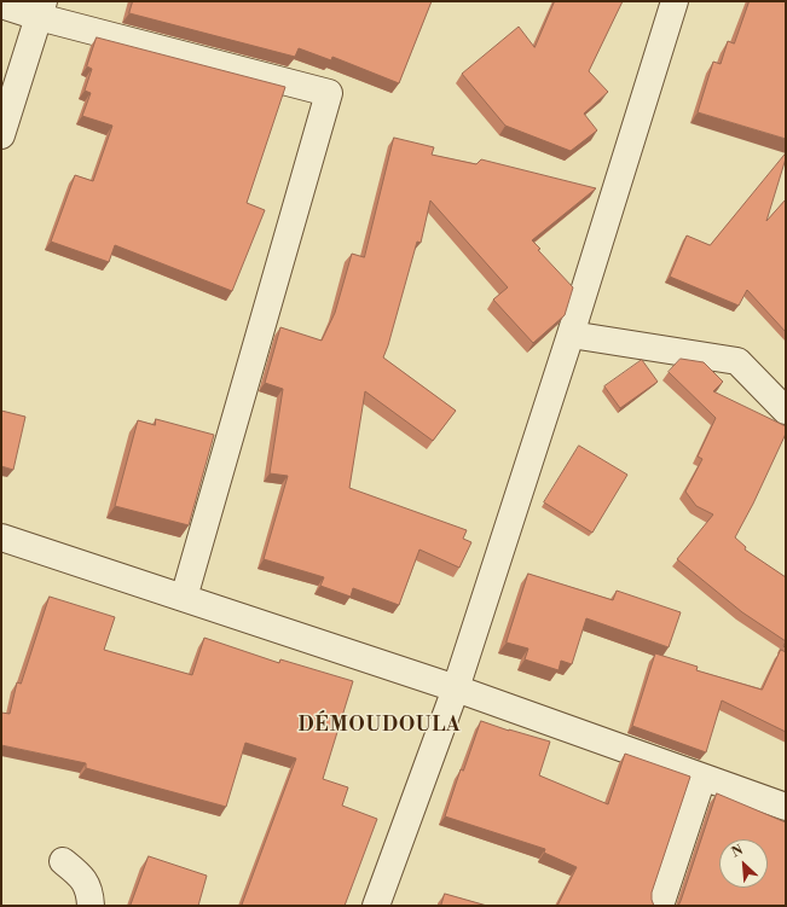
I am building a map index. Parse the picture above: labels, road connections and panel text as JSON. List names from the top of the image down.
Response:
{
  "districts": ["DÉMOUDOULA"],
  "north": "top left"
}
